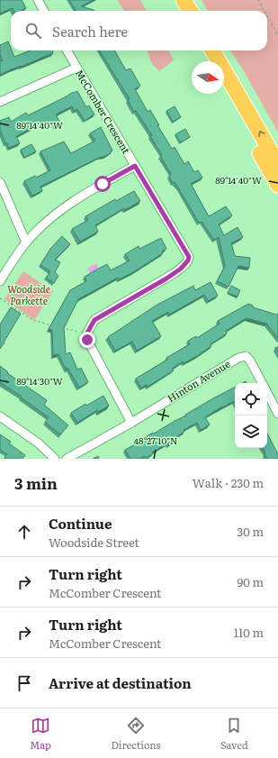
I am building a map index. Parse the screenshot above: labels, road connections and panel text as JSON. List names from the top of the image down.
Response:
{
  "streets": {
    "street": ["McComber Crescent", "Hinton Avenue"]
  },
  "parks": ["Woodside Parkette"],
  "north": "right",
  "page": {
    "search": "Search here",
    "heading": ["3 min", "Walk · 230 m"],
    "list": [
      ["Continue", "Woodside Street", "30 m"],
      ["Turn right", "McComber Crescent", "90 m"],
      ["Turn right", "McComber Crescent", "110 m"],
      "Arrive at destination"
    ],
    "nav": ["Map", "Directions", "Saved"]
  },
  "coordinates": ["89°14'40\"W", "89°14'30\"W", "48°27'10\"N"]
}
